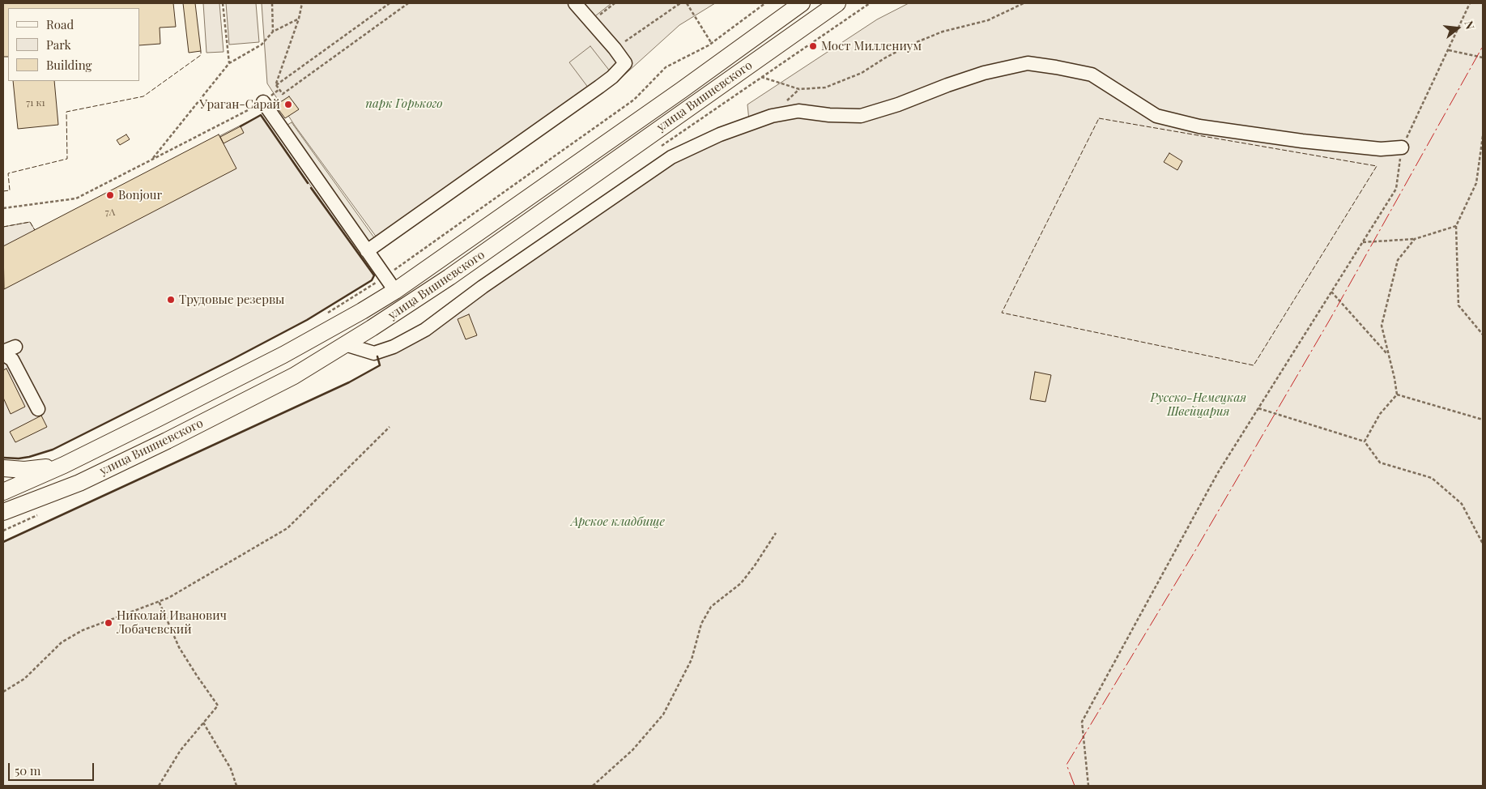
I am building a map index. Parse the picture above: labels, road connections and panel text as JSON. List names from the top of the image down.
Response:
{
  "streets": {
    "main road": ["улица Вишневского"]
  },
  "parks": ["парк Горького", "Русско-Немецкая Швейцария", "Арское кладбище"],
  "places": [
    "Мост Миллениум",
    "Ураган-Сарай",
    "Bonjour",
    "Трудовые резервы",
    "Николай Иванович Лобачевский"
  ],
  "house_numbers": ["71 к1", "7А"],
  "legend": ["Road", "Park", "Building"],
  "scale_bar": "50 m",
  "north": "right"
}
